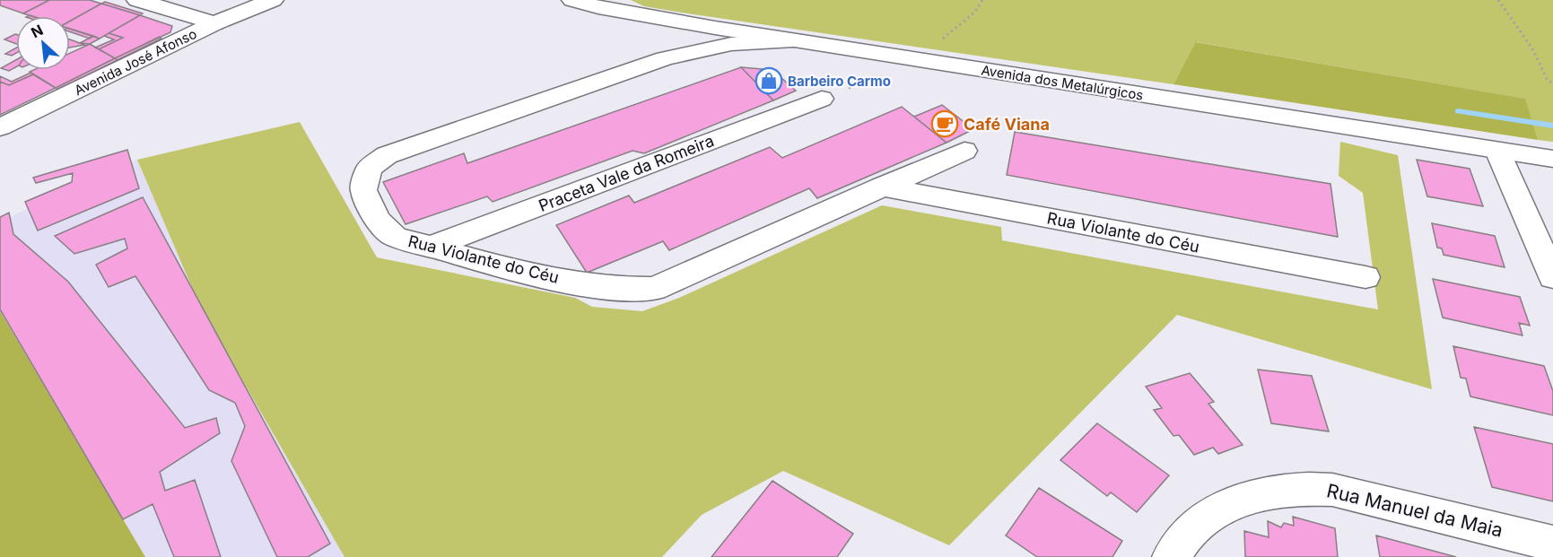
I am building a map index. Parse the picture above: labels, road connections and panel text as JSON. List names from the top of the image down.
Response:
{
  "streets": {
    "street": [
      "Avenida José Afonso",
      "Avenida dos Metalúrgicos",
      "Praceta Vale da Romeira",
      "Rua Violante do Céu",
      "Rua Manuel da Maia"
    ]
  },
  "crossings": [
    ["Avenida dos Metalúrgicos", "Rua Violante do Céu"],
    ["Praceta Vale da Romeira", "Rua Violante do Céu"]
  ],
  "places": {
    "shop": ["Barbeiro Carmo"],
    "cafe": ["Café Viana"]
  },
  "north": "top left"
}
